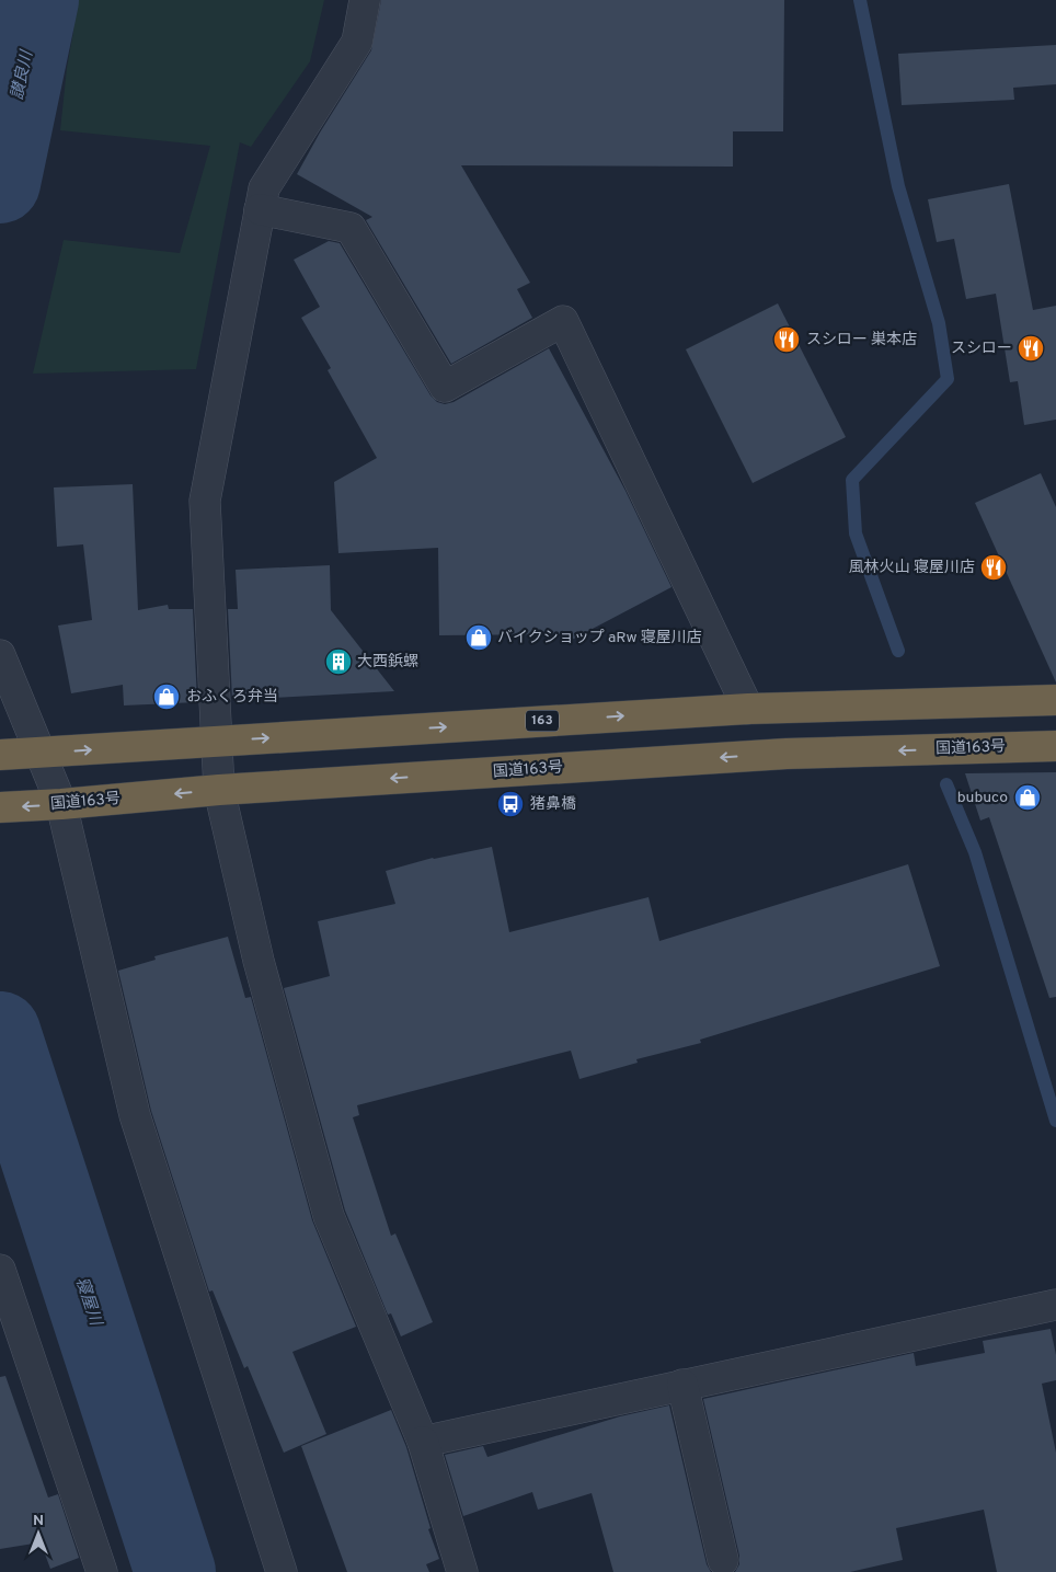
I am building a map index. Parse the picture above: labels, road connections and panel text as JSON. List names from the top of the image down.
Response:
{
  "streets": {
    "highway": ["163", "国道163号"]
  },
  "water": ["讃良川", "寝屋川"],
  "places": {
    "restaurant": ["スシロー 巣本店", "スシロー", "風林火山 寝屋川店"],
    "shop": ["バイクショップ aRw 寝屋川店", "おふくろ弁当", "bubuco"],
    "building": ["大西鋲螺"],
    "bus stop": ["猪鼻橋"]
  },
  "north": "top"
}
